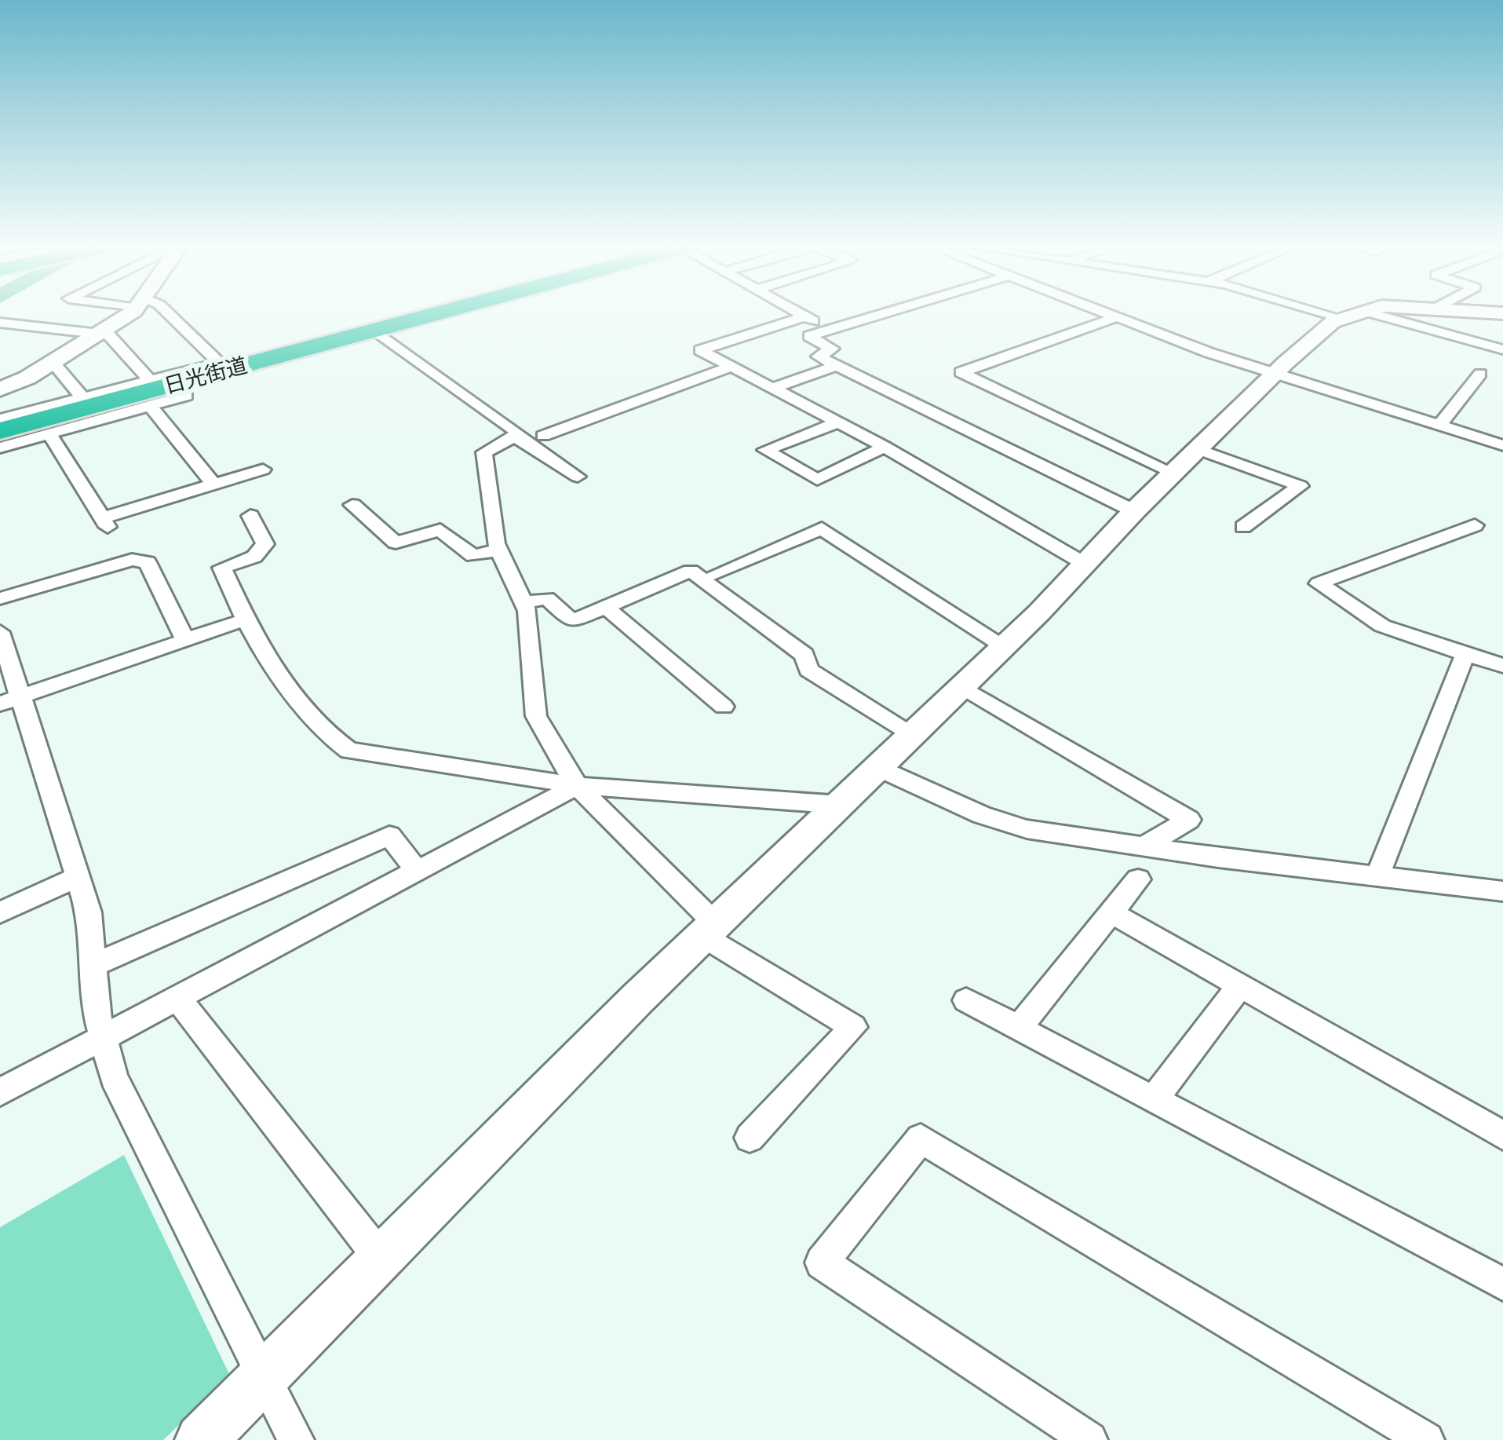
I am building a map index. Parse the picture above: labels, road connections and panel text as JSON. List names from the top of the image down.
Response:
{
  "streets": {
    "highway": ["日光街道"]
  }
}
